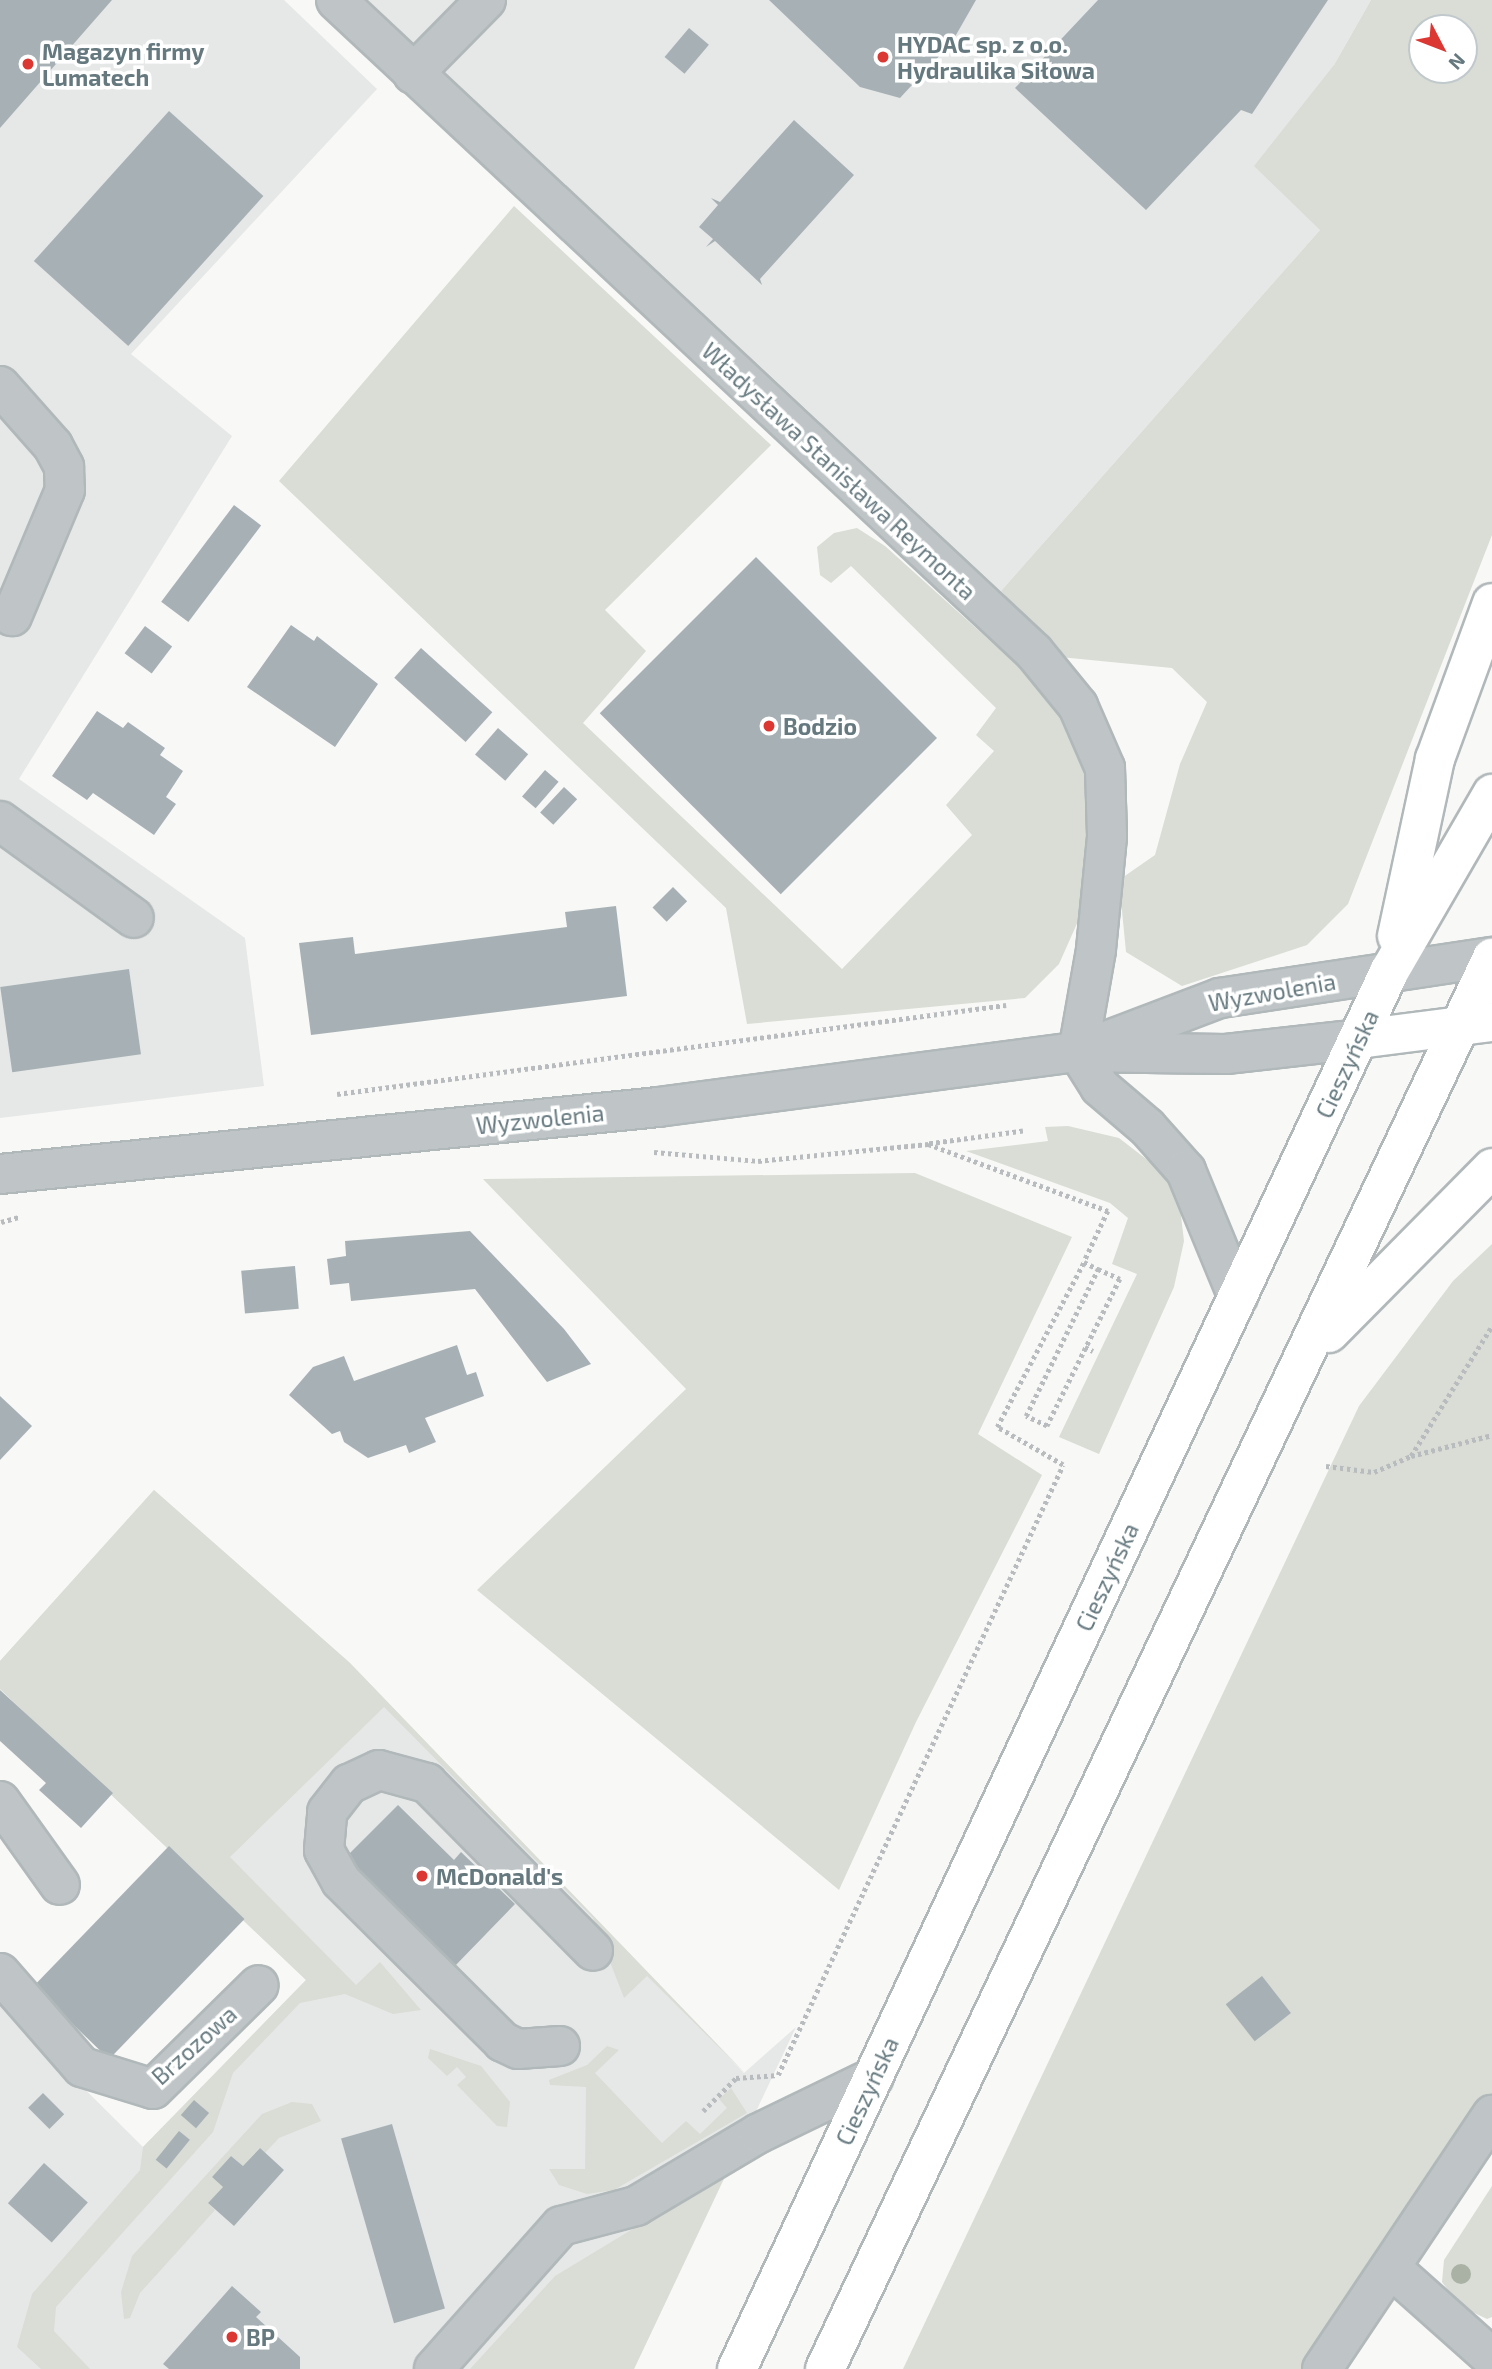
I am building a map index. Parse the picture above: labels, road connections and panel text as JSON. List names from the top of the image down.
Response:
{
  "streets": {
    "main road": ["Cieszyńska"],
    "street": ["Władysława Stanisława Reymonta", "Wyzwolenia", "Brzozowa"]
  },
  "crossings": [
    ["Władysława Stanisława Reymonta", "Wyzwolenia"],
    ["Wyzwolenia", "Cieszyńska"]
  ],
  "places": [
    "HYDAC sp. z o.o. Hydraulika Siłowa",
    "Magazyn firmy Lumatech",
    "Bodzio",
    "McDonald's",
    "BP"
  ],
  "north": "bottom right"
}
